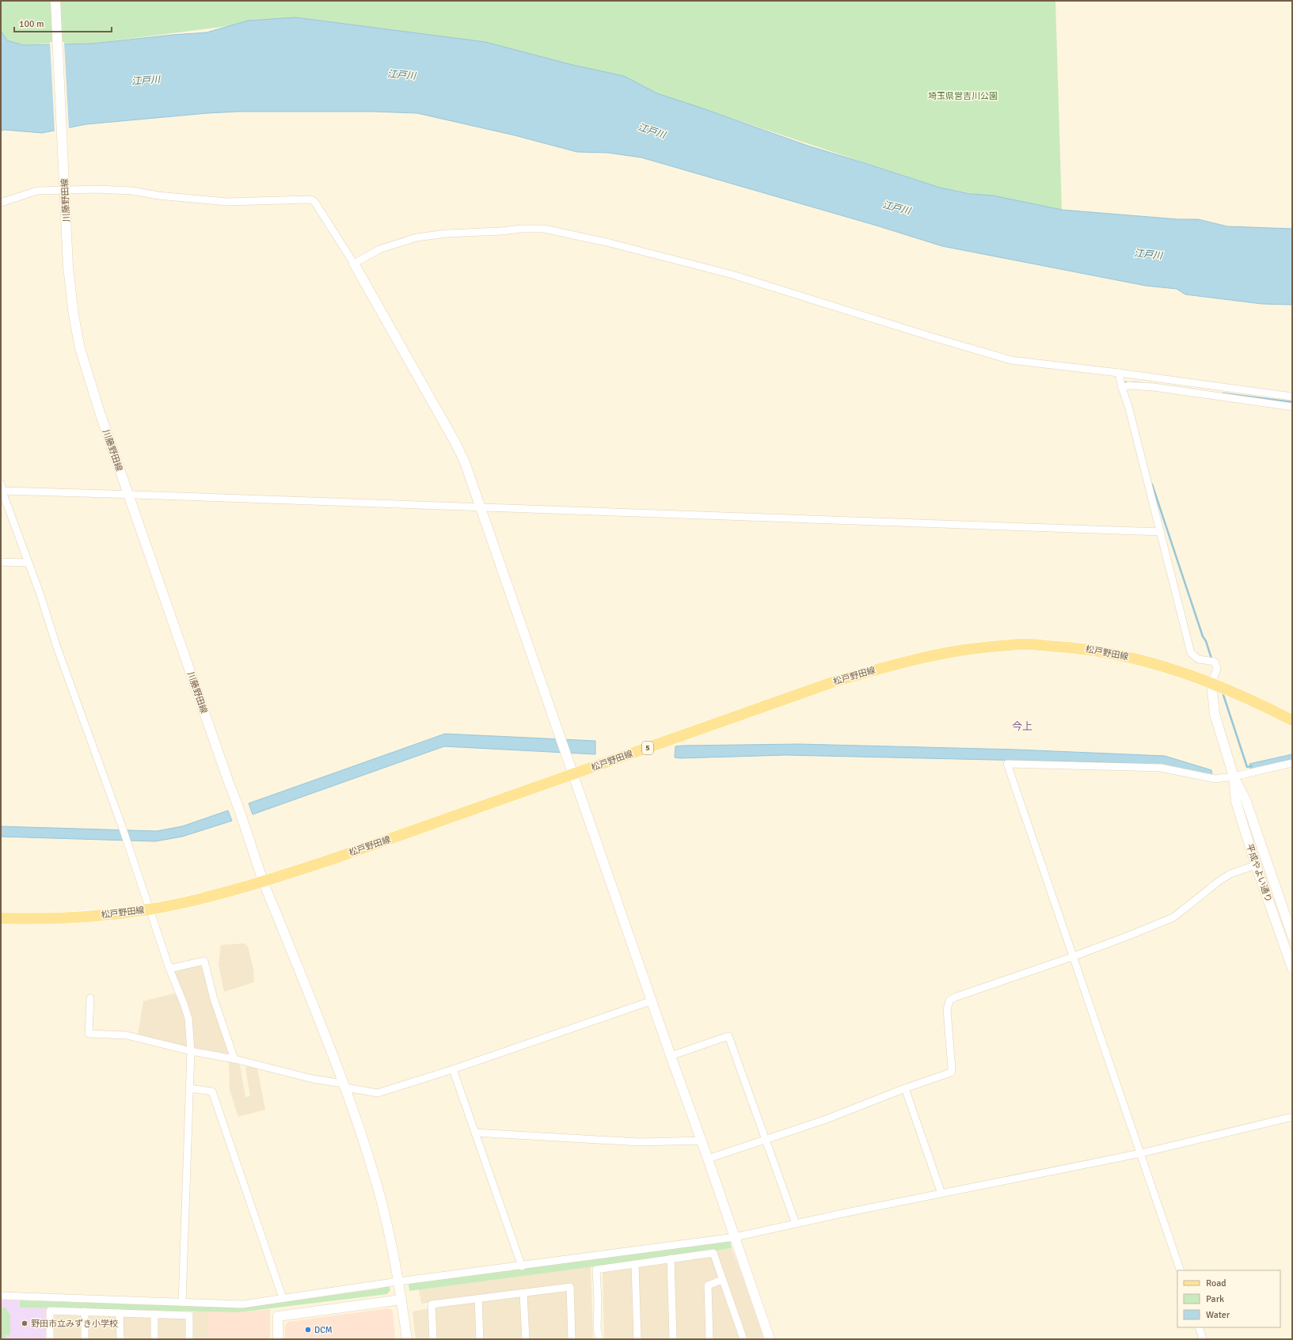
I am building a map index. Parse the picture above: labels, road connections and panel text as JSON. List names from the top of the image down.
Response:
{
  "streets": {
    "main road": ["松戸野田線", "5"],
    "street": ["川藤野田線", "平成やよい通り"]
  },
  "crossings": [
    ["川藤野田線", "松戸野田線"],
    ["松戸野田線", "平成やよい通り"]
  ],
  "districts": ["今上"],
  "water": ["江戸川"],
  "parks": ["埼玉県営吉川公園"],
  "places": ["野田市立みずき小学校", "DCM"],
  "legend": ["Road", "Park", "Water"],
  "scale_bar": "100 m"
}
